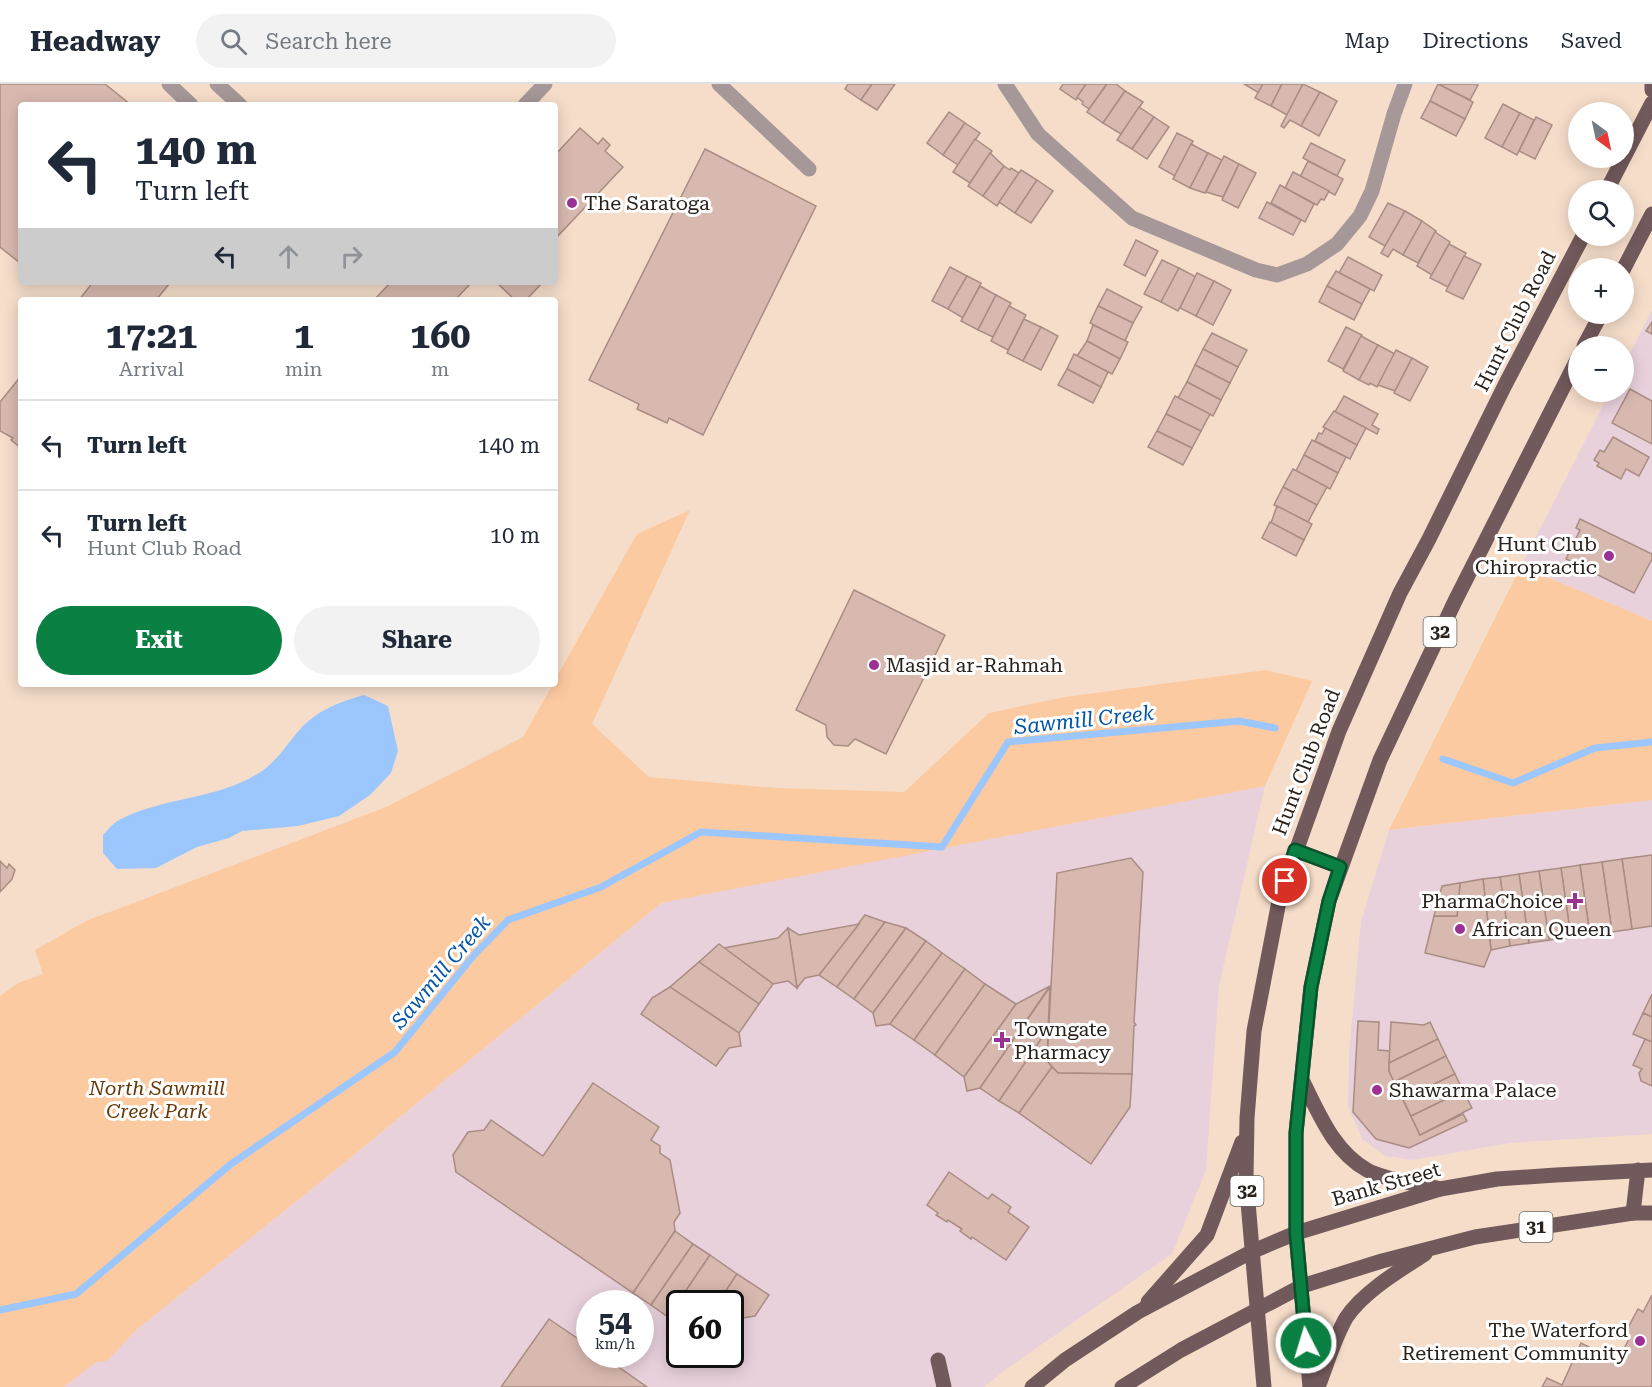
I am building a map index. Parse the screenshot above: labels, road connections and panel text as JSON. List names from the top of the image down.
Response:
{
  "streets": {
    "main road": [
      "Hunt Club Road",
      "32",
      "Bank Street",
      "31"
    ]
  },
  "crossings": [
    ["Hunt Club Road", "Bank Street"],
    ["Hunt Club Road", "31"],
    ["32", "Bank Street"],
    ["32", "31"]
  ],
  "water": ["Sawmill Creek"],
  "parks": ["North Sawmill Creek Park"],
  "places": {
    "other": [
      "The Saratoga",
      "Hunt Club Chiropractic",
      "Masjid ar-Rahmah",
      "African Queen",
      "Shawarma Palace",
      "The Waterford Retirement Community"
    ],
    "health": ["PharmaChoice", "Towngate Pharmacy"]
  },
  "north": "bottom right",
  "page": {
    "header": "Headway",
    "search": "Search here",
    "nav": ["Map", "Directions", "Saved"],
    "map_buttons": ["+", "−"],
    "turn": ["140 m", "Turn left"],
    "eta": [
      "17:21",
      "Arrival",
      "1",
      "min",
      "160",
      "m"
    ],
    "list": [
      {
        "name": "Turn left",
        "value": "140 m"
      },
      {
        "name": "Turn left",
        "note": "Hunt Club Road",
        "value": "10 m"
      }
    ],
    "buttons": ["Exit", "Share"],
    "speed": "54 km/h",
    "limit": "60"
  }
}
